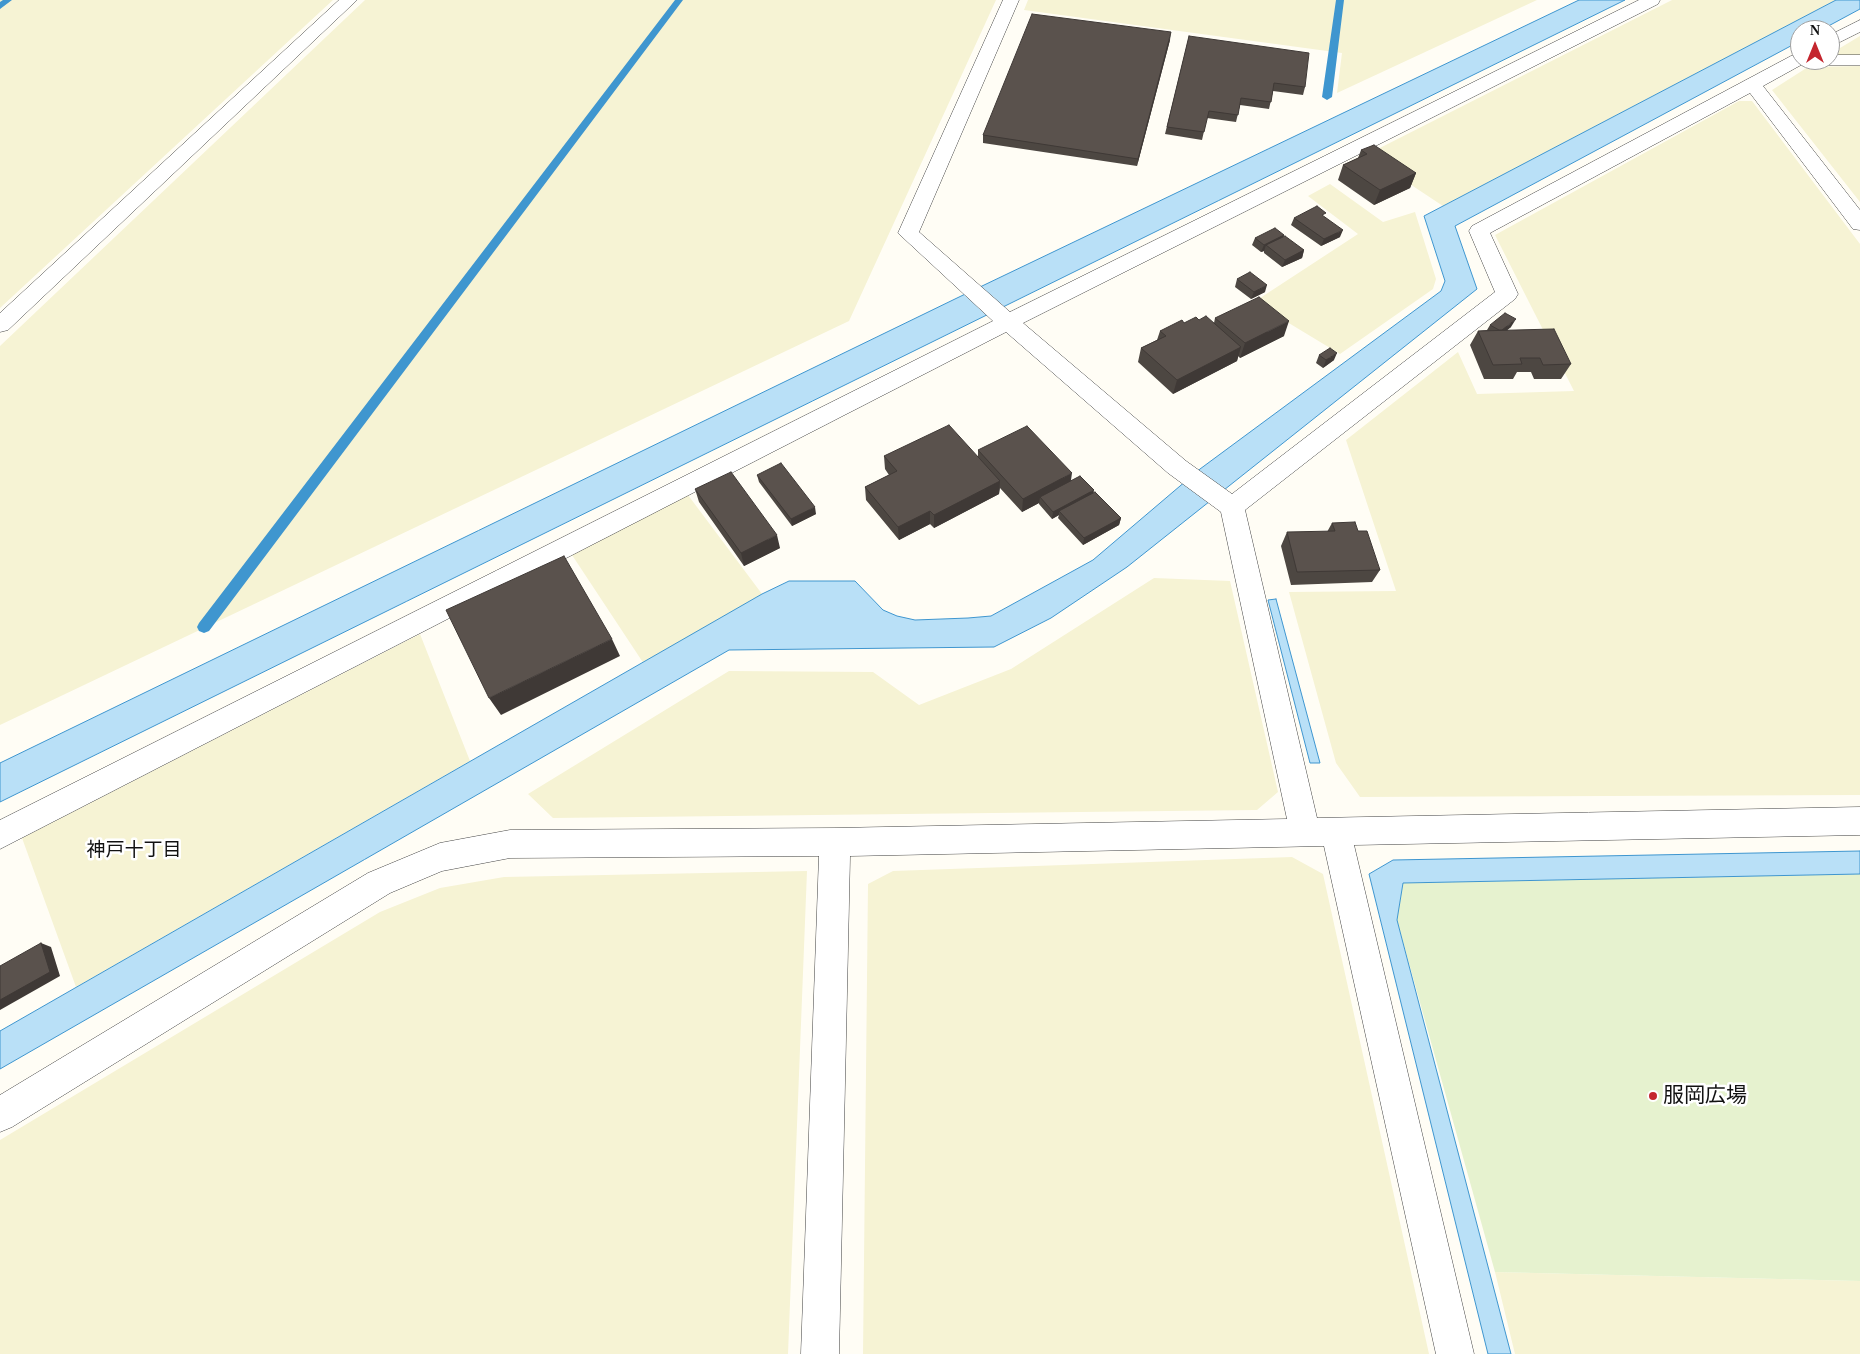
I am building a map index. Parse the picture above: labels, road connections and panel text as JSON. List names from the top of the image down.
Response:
{
  "districts": ["神戸十丁目"],
  "places": ["服岡広場"],
  "north": "top"
}
